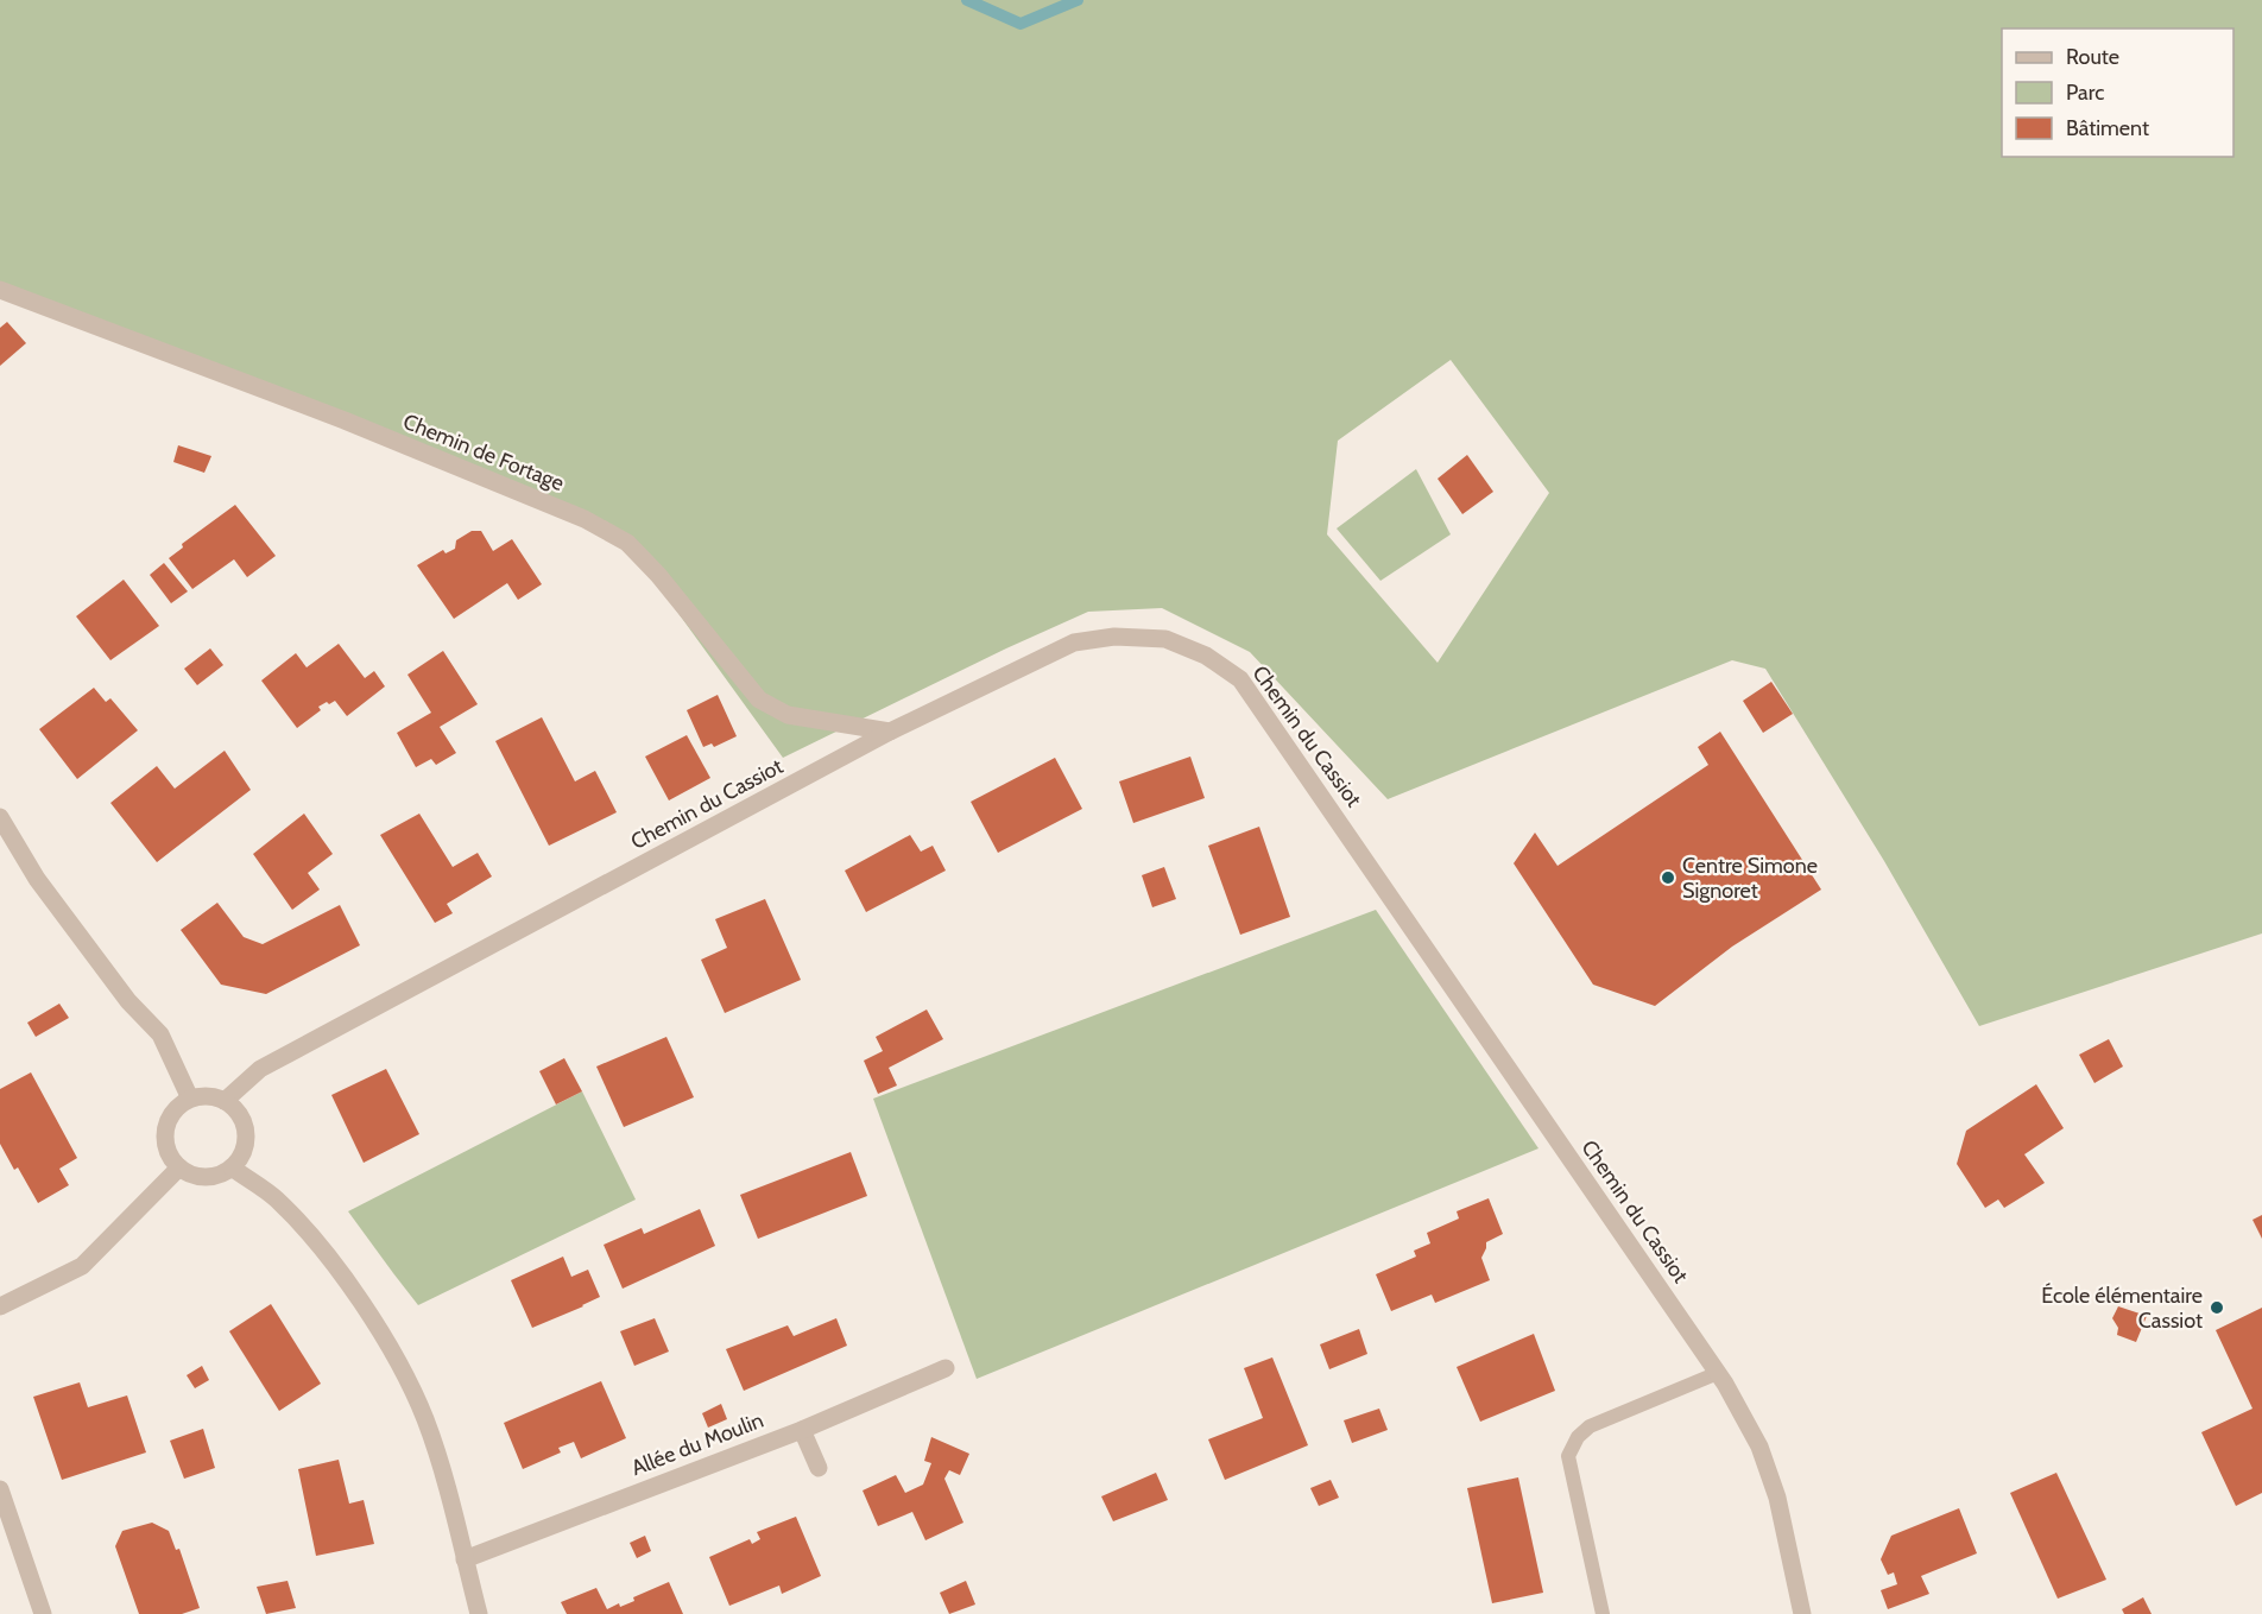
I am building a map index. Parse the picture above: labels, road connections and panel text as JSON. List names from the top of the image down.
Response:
{
  "streets": {
    "street": ["Chemin de Fortage", "Chemin du Cassiot", "Allée du Moulin"]
  },
  "crossings": [
    ["Chemin de Fortage", "Chemin du Cassiot"]
  ],
  "places": ["Centre Simone Signoret", "École élémentaire Cassiot"],
  "legend": ["Route", "Parc", "Bâtiment"]
}
